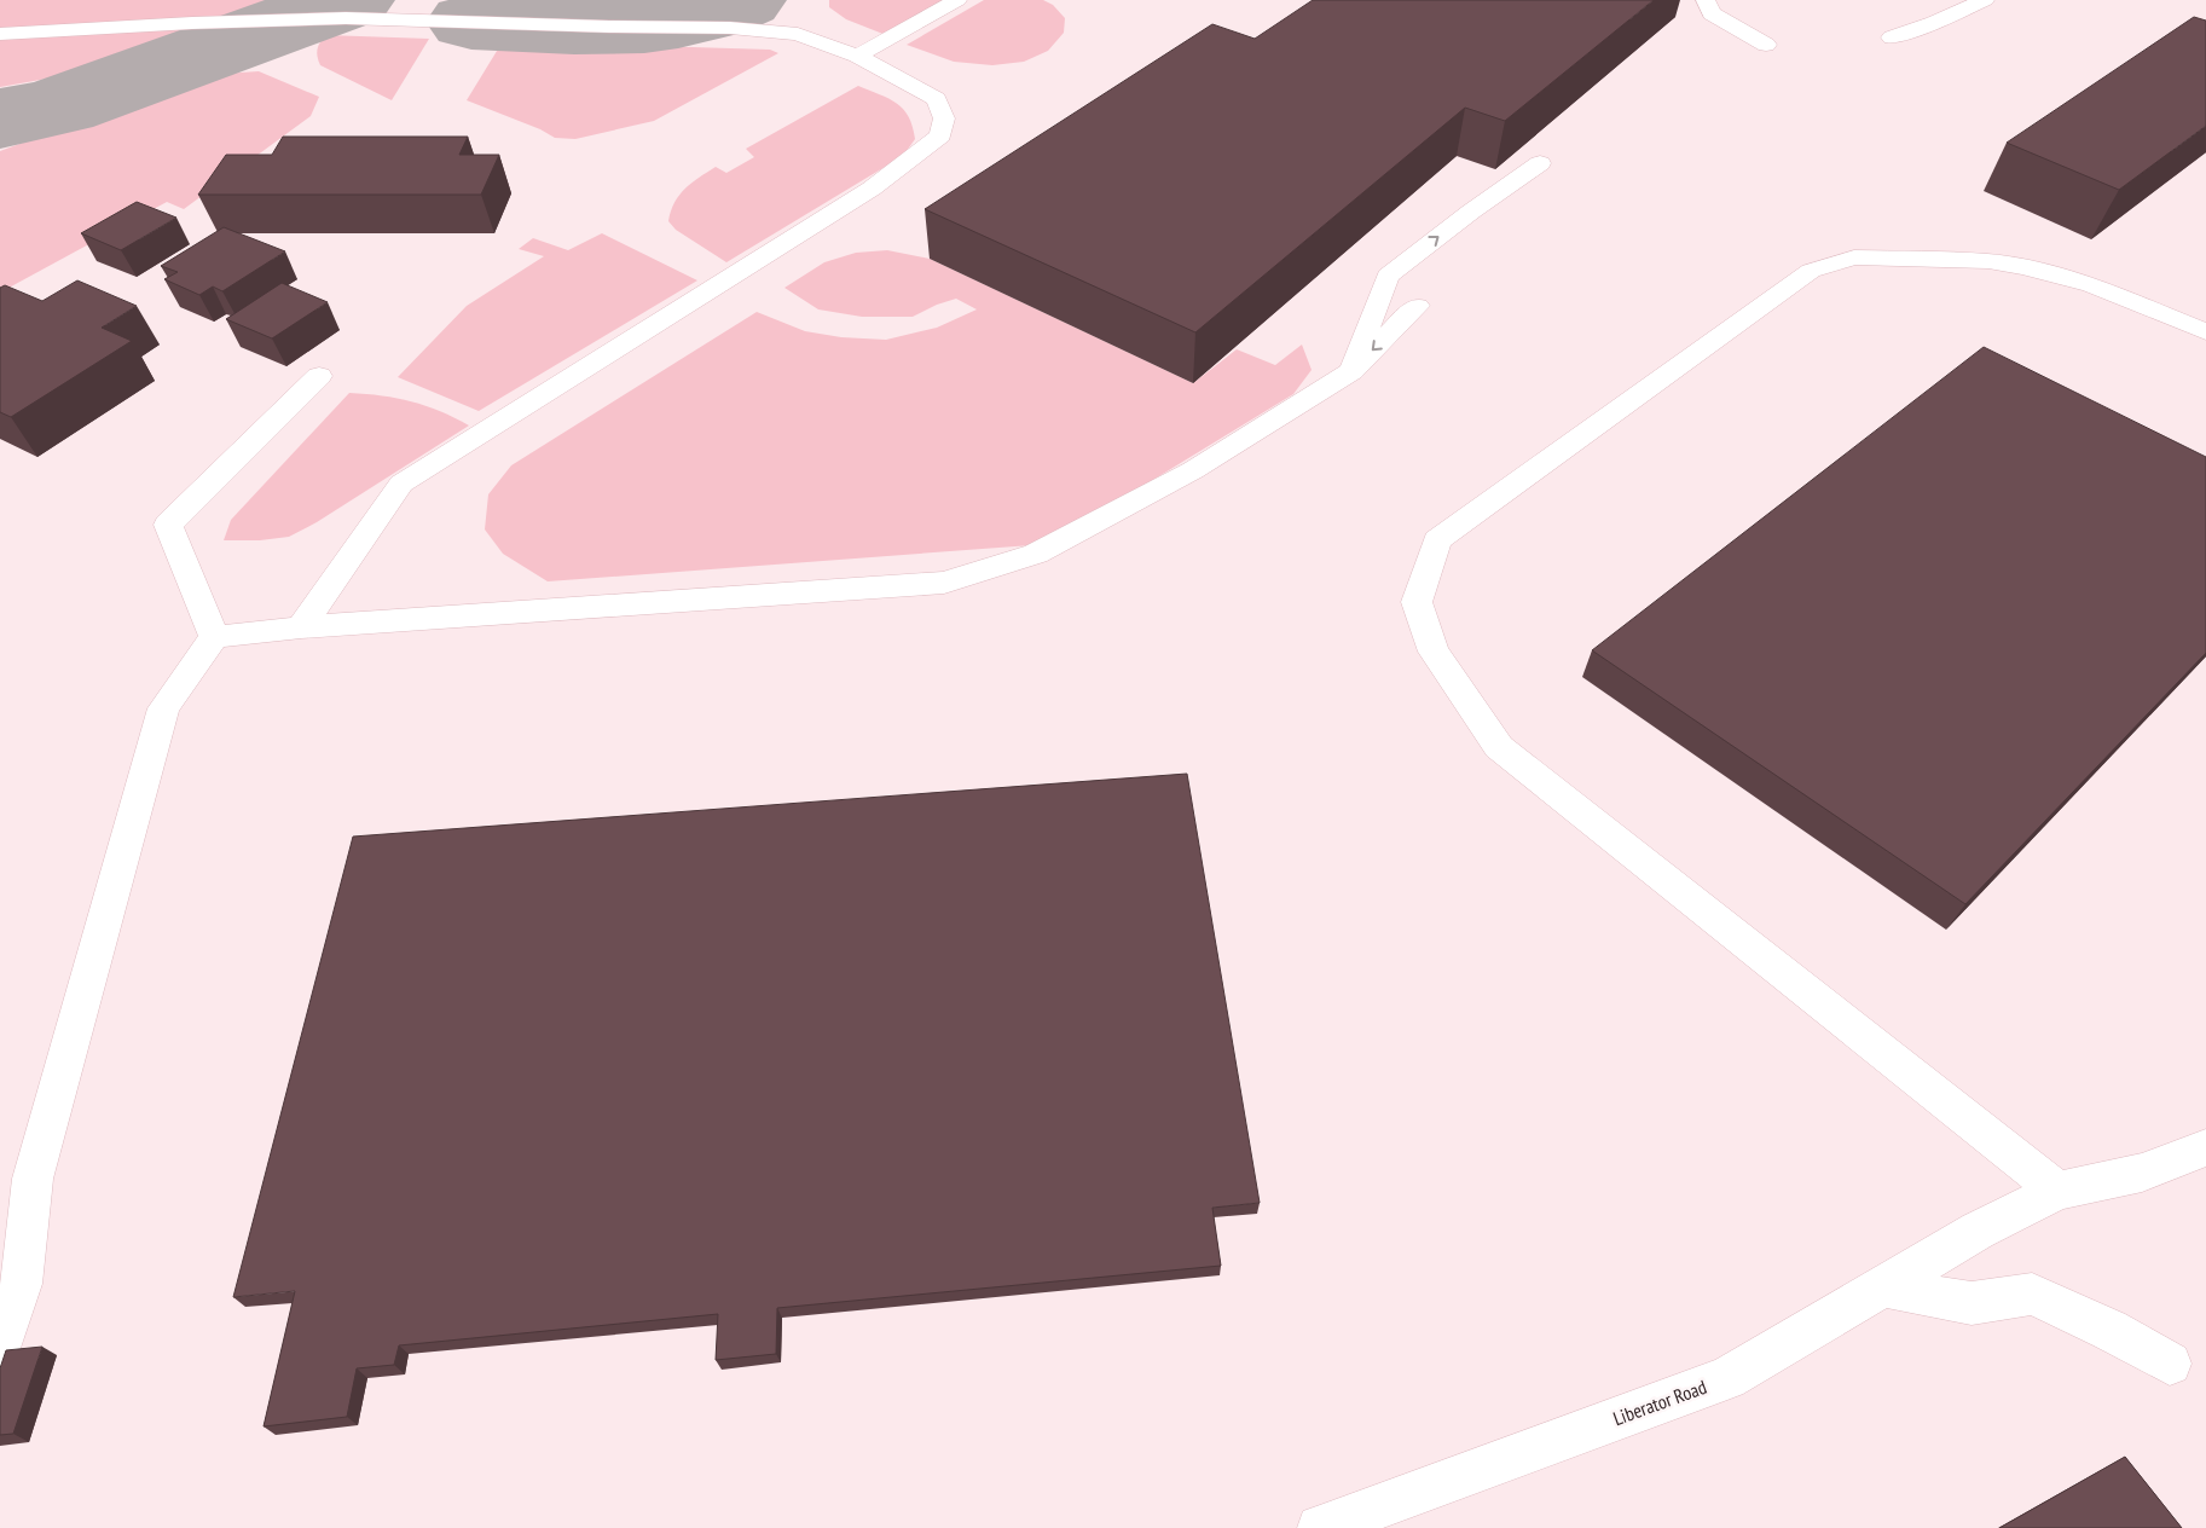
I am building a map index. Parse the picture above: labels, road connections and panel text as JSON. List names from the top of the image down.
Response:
{
  "streets": {
    "street": ["Liberator Road"]
  }
}
